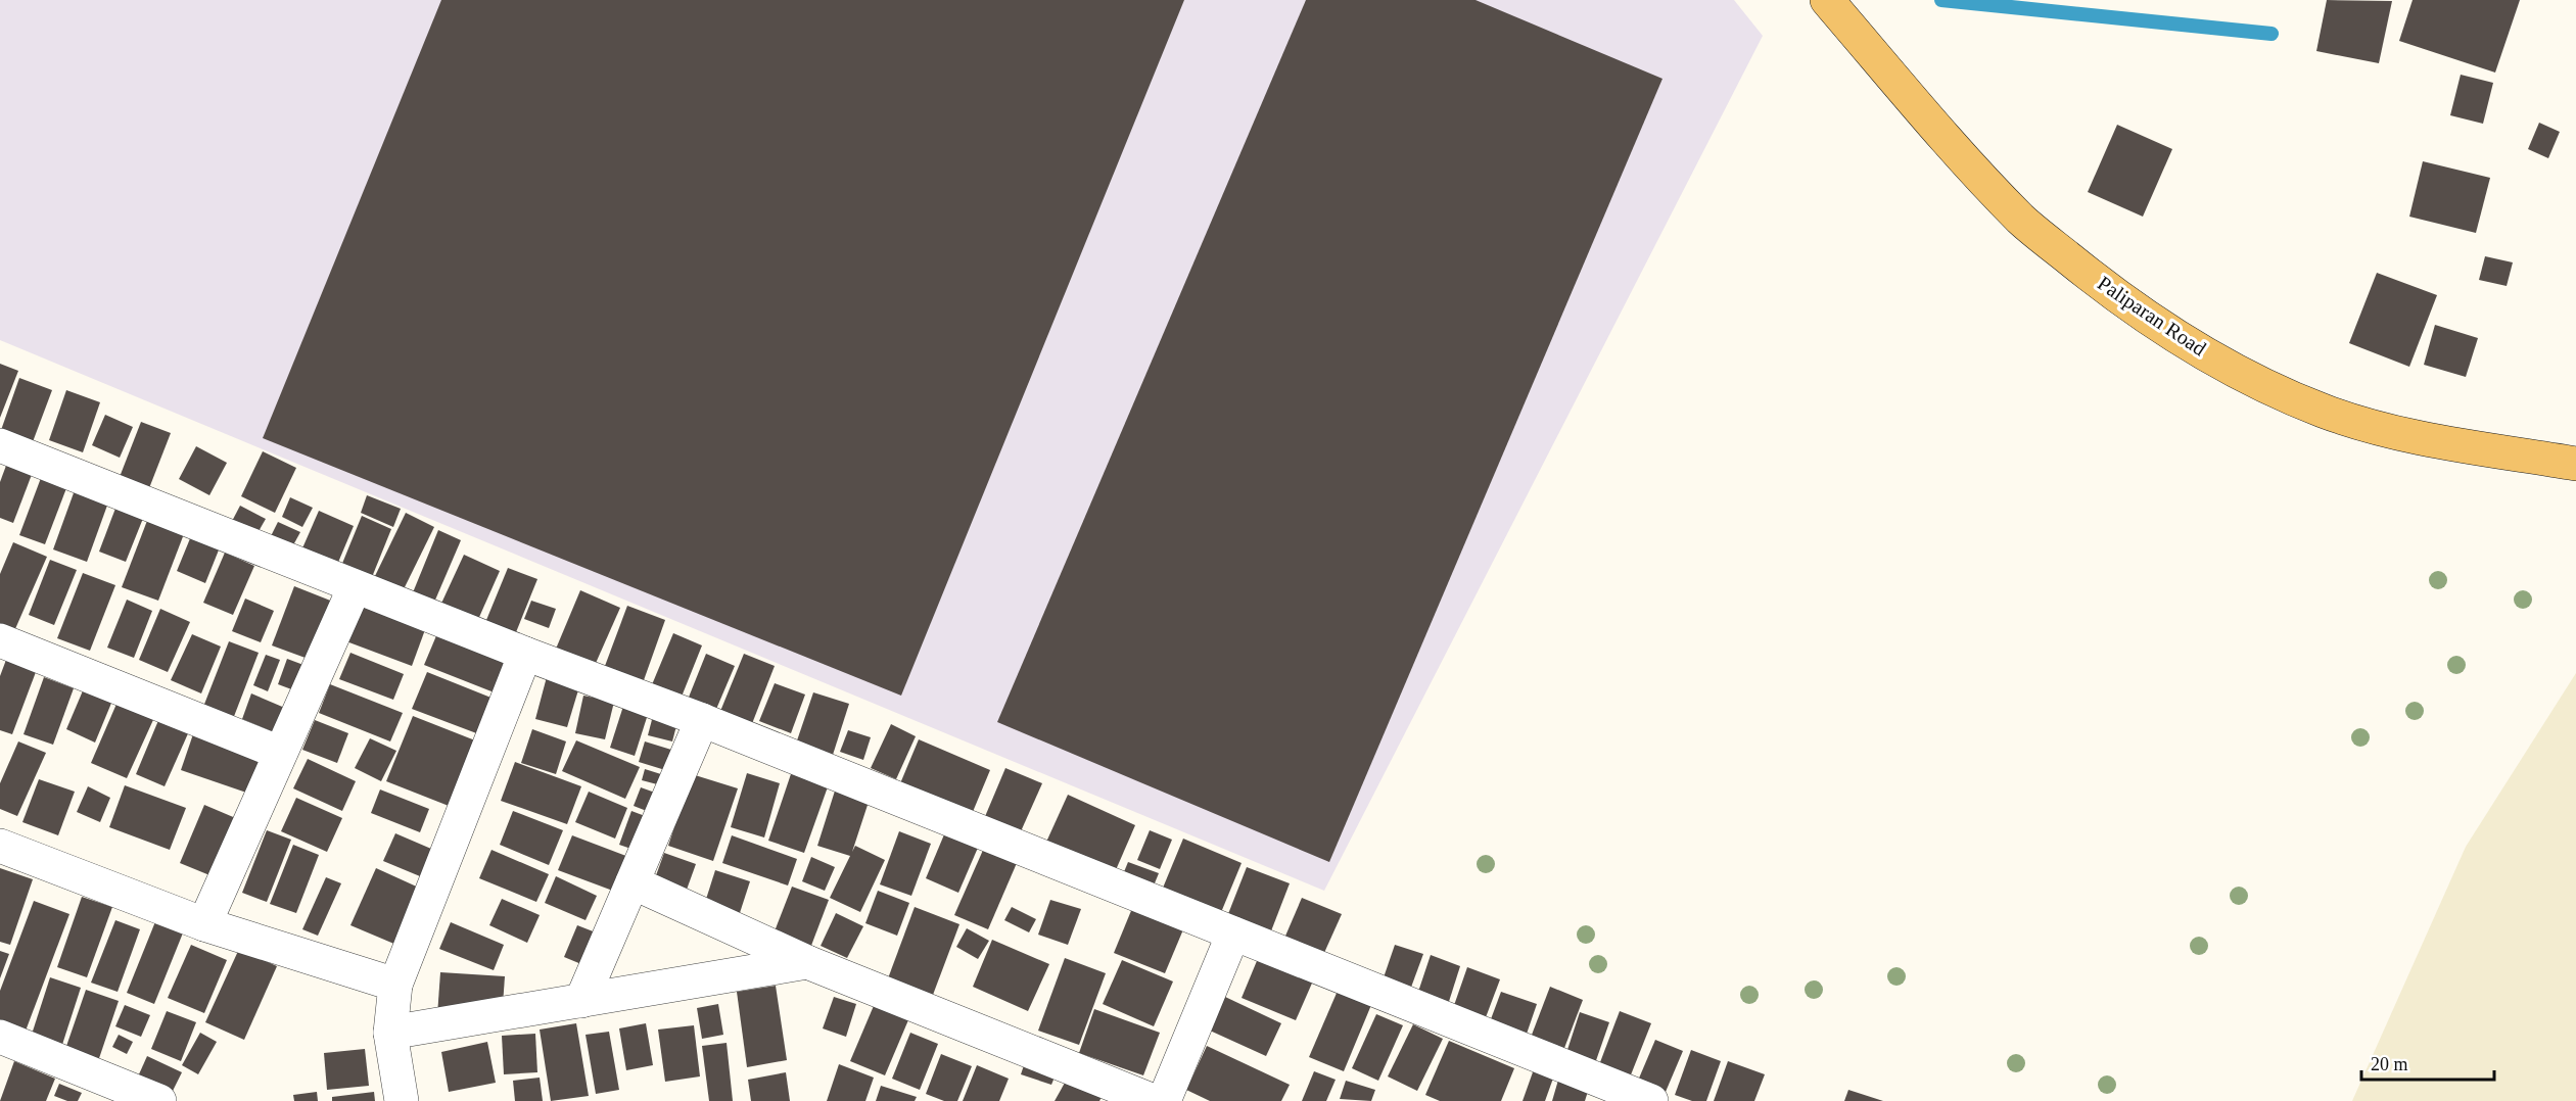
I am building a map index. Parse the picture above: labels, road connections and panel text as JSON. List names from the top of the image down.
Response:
{
  "streets": {
    "main road": ["Paliparan Road"]
  },
  "scale_bar": "20 m"
}
